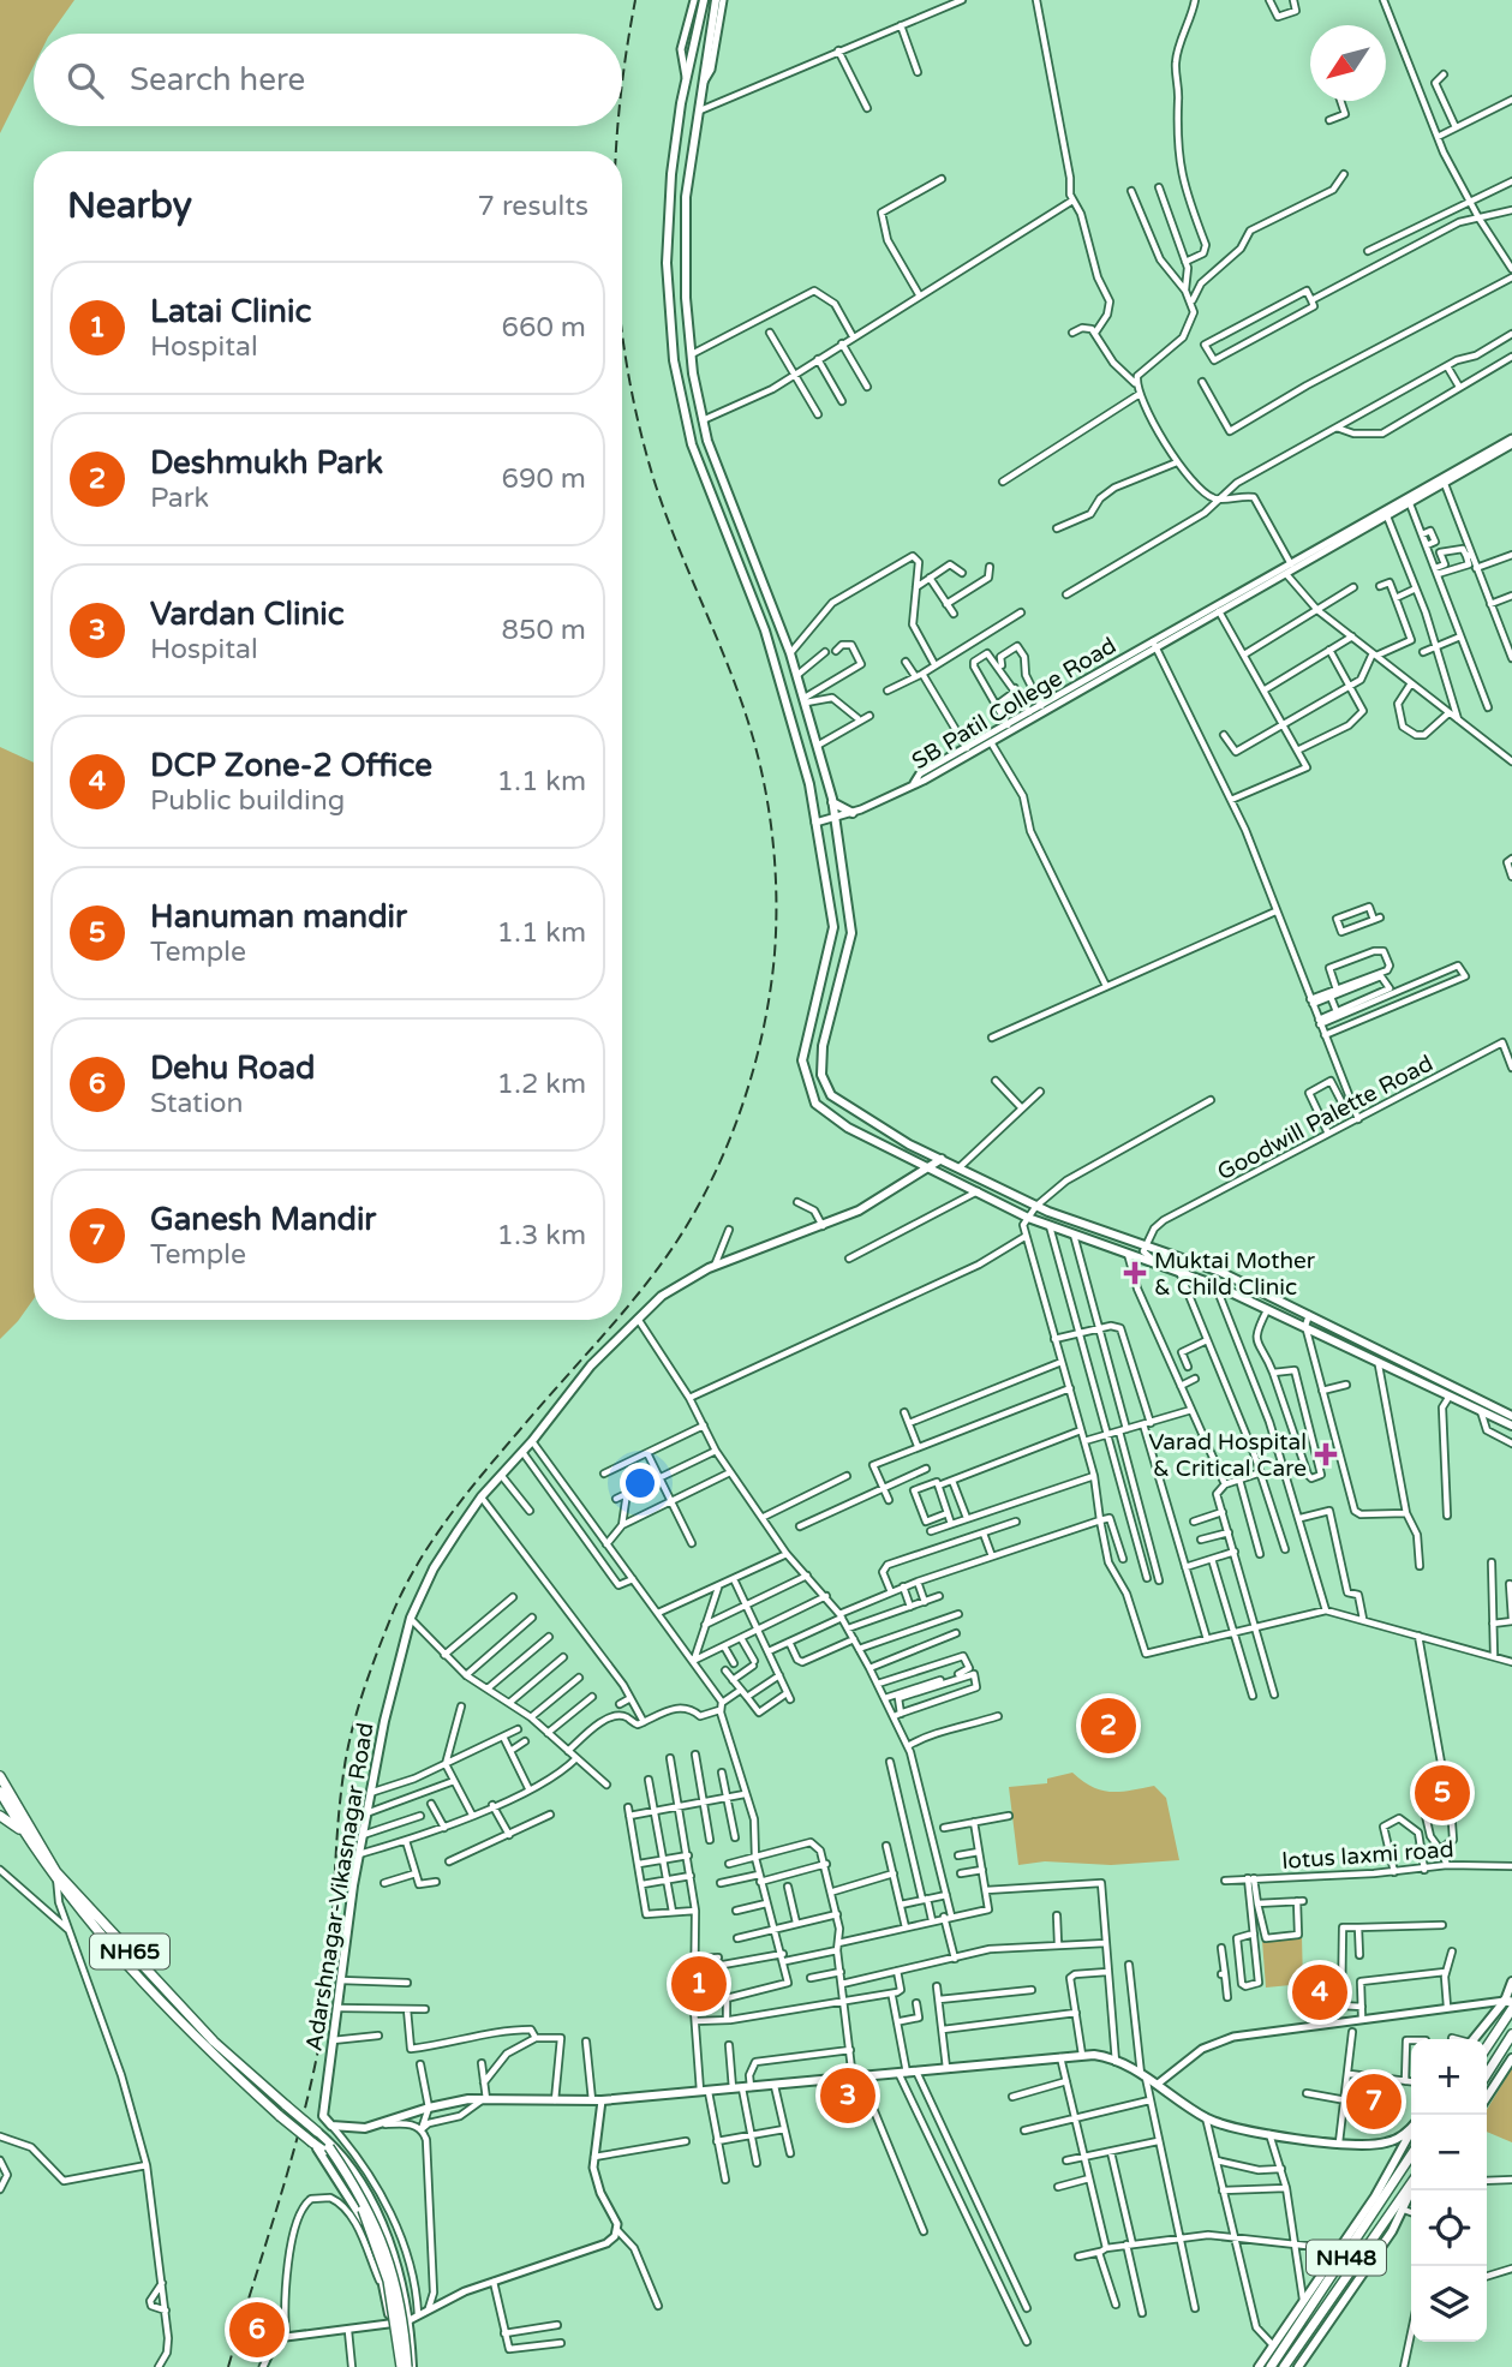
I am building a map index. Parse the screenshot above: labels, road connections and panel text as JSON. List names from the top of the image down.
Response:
{
  "streets": {
    "highway": ["NH65", "NH48"],
    "main road": ["Adarshnagar-Vikasnagar Road"],
    "street": ["SB Patil College Road", "Goodwill Palette Road", "lotus laxmi road"]
  },
  "places": {
    "health": ["Muktai Mother & Child Clinic", "Varad Hospital & Critical Care"]
  },
  "north": "bottom left",
  "page": {
    "search": "Search here",
    "heading": ["Nearby", "7 results"],
    "list": [
      {
        "mark": "1",
        "name": "Latai Clinic",
        "note": "Hospital",
        "value": "660 m"
      },
      {
        "mark": "2",
        "name": "Deshmukh Park",
        "note": "Park",
        "value": "690 m"
      },
      {
        "mark": "3",
        "name": "Vardan Clinic",
        "note": "Hospital",
        "value": "850 m"
      },
      {
        "mark": "4",
        "name": "DCP Zone-2 Office",
        "note": "Public building",
        "value": "1.1 km"
      },
      {
        "mark": "5",
        "name": "Hanuman mandir",
        "note": "Temple",
        "value": "1.1 km"
      },
      {
        "mark": "6",
        "name": "Dehu Road",
        "note": "Station",
        "value": "1.2 km"
      },
      {
        "mark": "7",
        "name": "Ganesh Mandir",
        "note": "Temple",
        "value": "1.3 km"
      }
    ],
    "pins": [
      "2",
      "5",
      "1",
      "4",
      "3",
      "7",
      "6"
    ],
    "map_buttons": ["+", "−"]
  }
}
